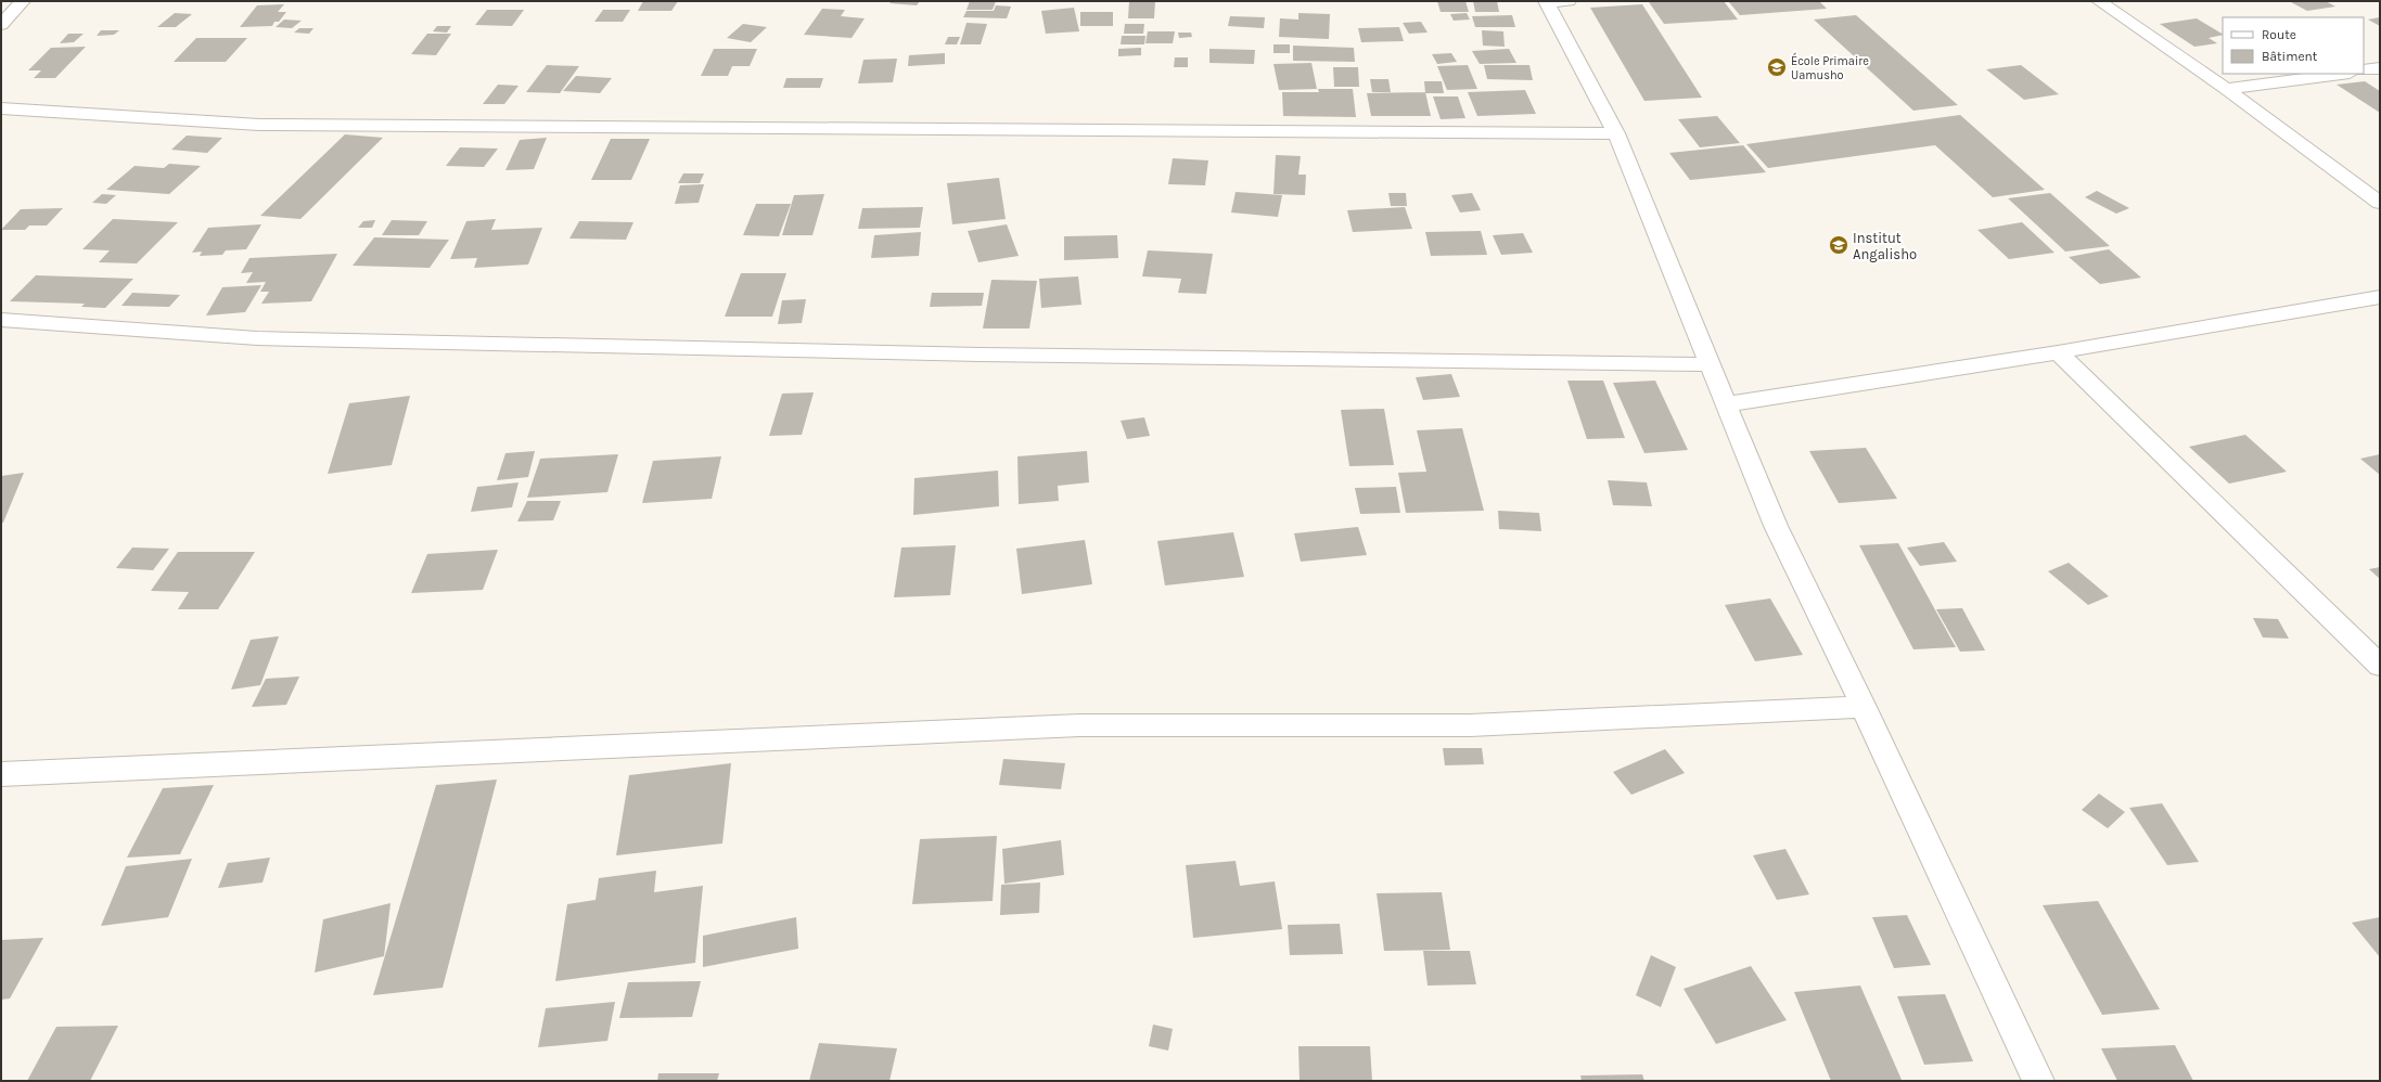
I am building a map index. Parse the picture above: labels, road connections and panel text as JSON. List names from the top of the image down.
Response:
{
  "places": {
    "school or university": ["École Primaire Uamusho", "Institut Angalisho"]
  },
  "legend": ["Route", "Bâtiment"]
}
